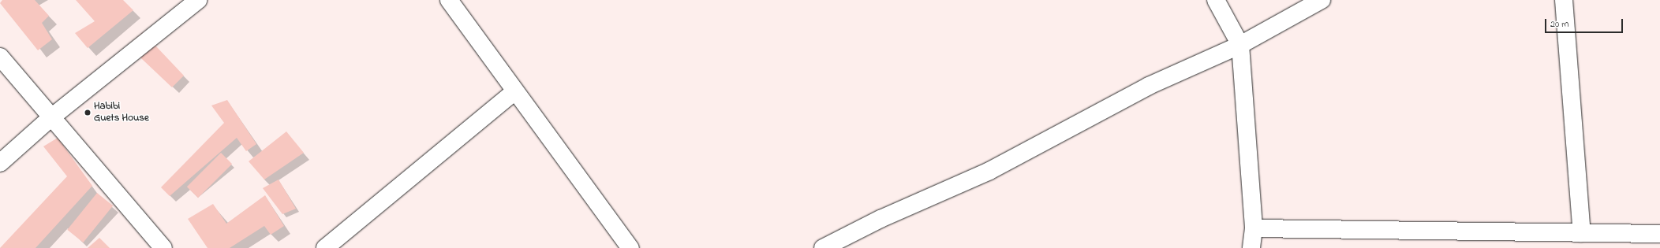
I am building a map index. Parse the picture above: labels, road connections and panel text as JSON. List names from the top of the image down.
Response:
{
  "places": ["Habibi Guets House"],
  "scale_bar": "20 m"
}
